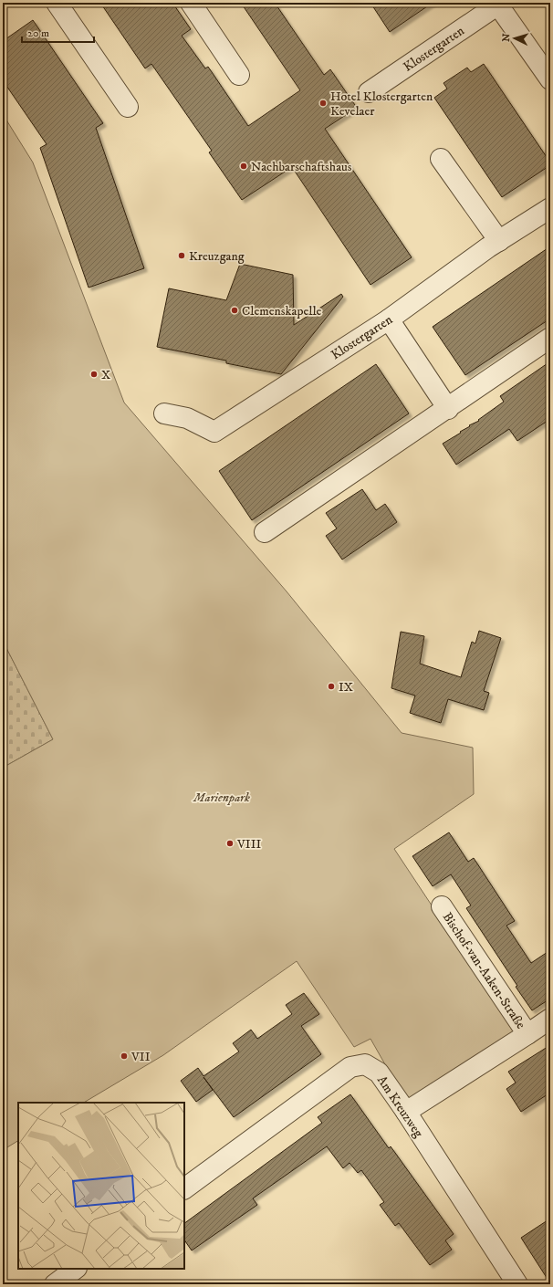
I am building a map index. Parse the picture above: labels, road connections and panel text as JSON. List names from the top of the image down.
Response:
{
  "streets": {
    "street": ["Klostergarten", "Bischof-van-Aaken-Straße", "Am Kreuzweg"]
  },
  "crossings": [
    ["Bischof-van-Aaken-Straße", "Am Kreuzweg"]
  ],
  "parks": ["Marienpark"],
  "places": [
    "Hotel Klostergarten Kevelaer",
    "Nachbarschaftshaus",
    "Kreuzgang",
    "Clemenskapelle",
    "X",
    "IX",
    "VIII",
    "VII"
  ],
  "scale_bar": "20 m",
  "north": "left"
}
